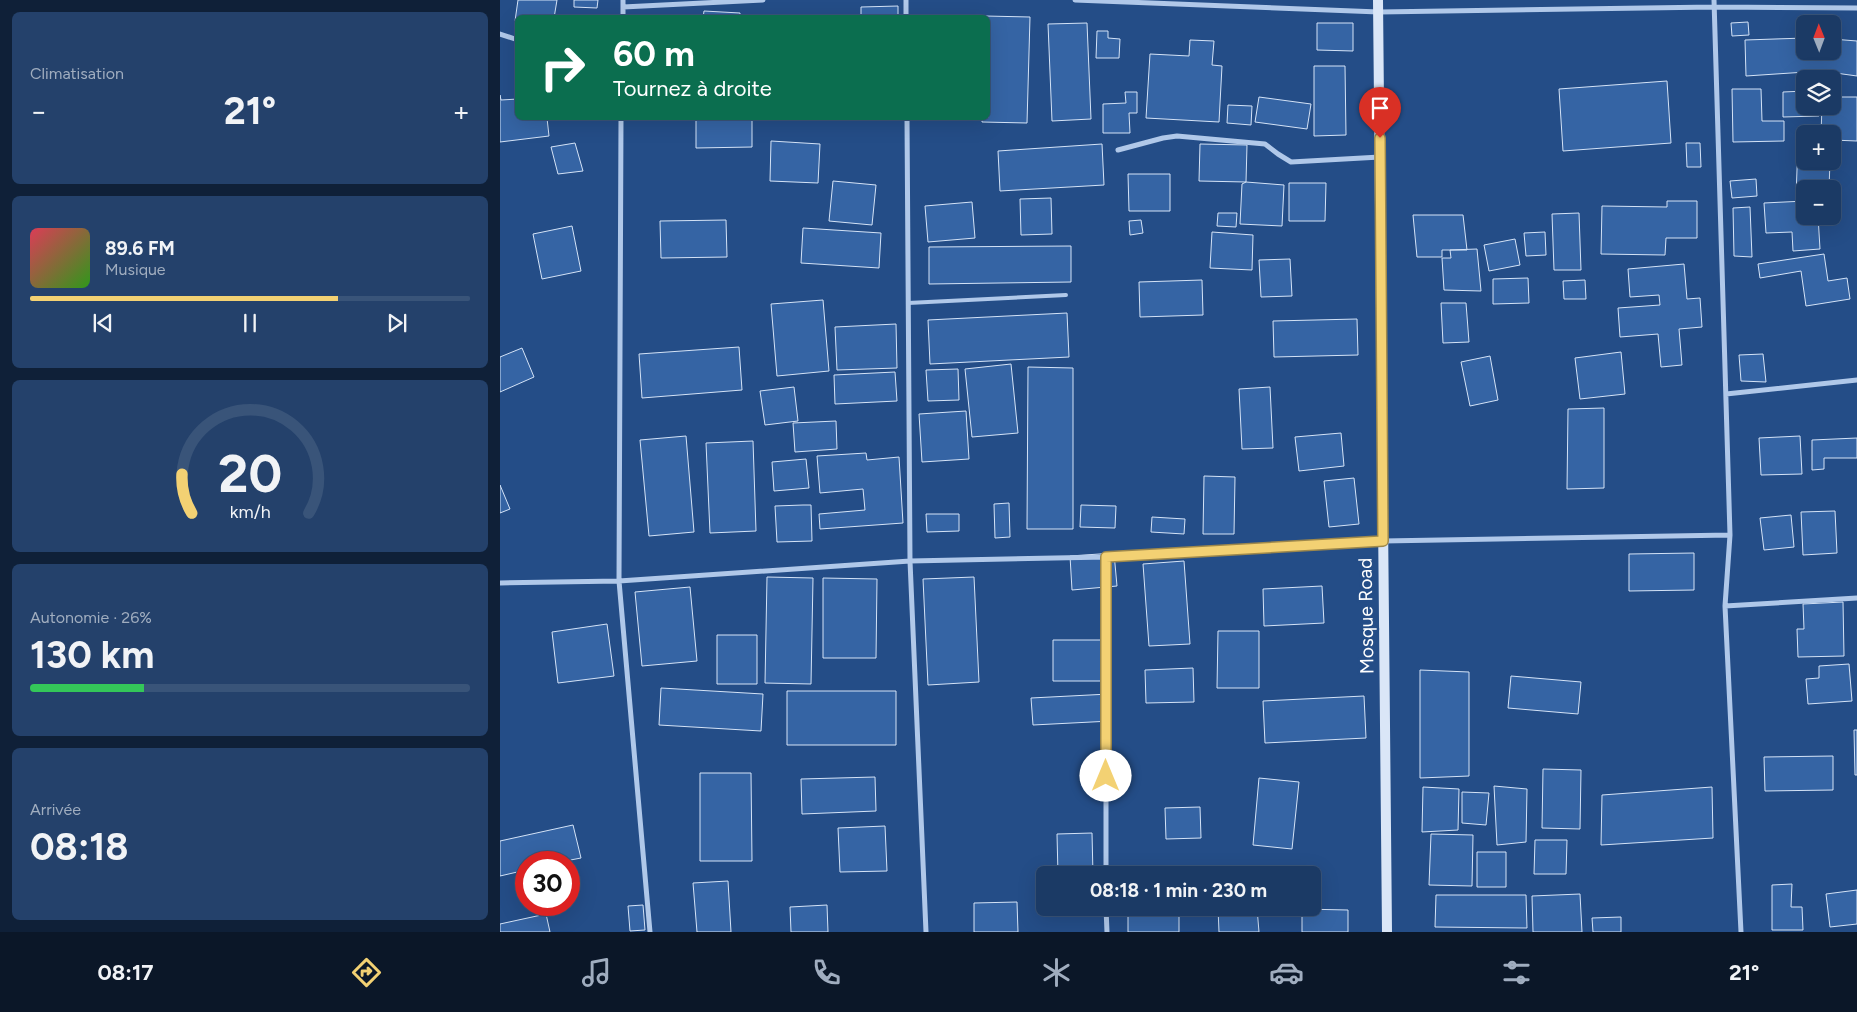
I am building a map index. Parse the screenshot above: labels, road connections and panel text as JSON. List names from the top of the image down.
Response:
{
  "streets": {
    "street": ["Mosque Road"]
  },
  "north": "top",
  "page": {
    "tile": [
      "Climatisation",
      ["Autonomie · 26%", "130 km"],
      ["Arrivée", "08:18"]
    ],
    "map_buttons": ["+", "−"],
    "turn": ["60 m", "Tournez à droite"],
    "heat": ["−", "21°", "+"],
    "song": ["89.6 FM", "Musique"],
    "limit": "30",
    "trip": "08:18 · 1 min · 230 m",
    "tabs": ["08:17", "21°"],
    "gauge": ["20", "km/h"]
  }
}
